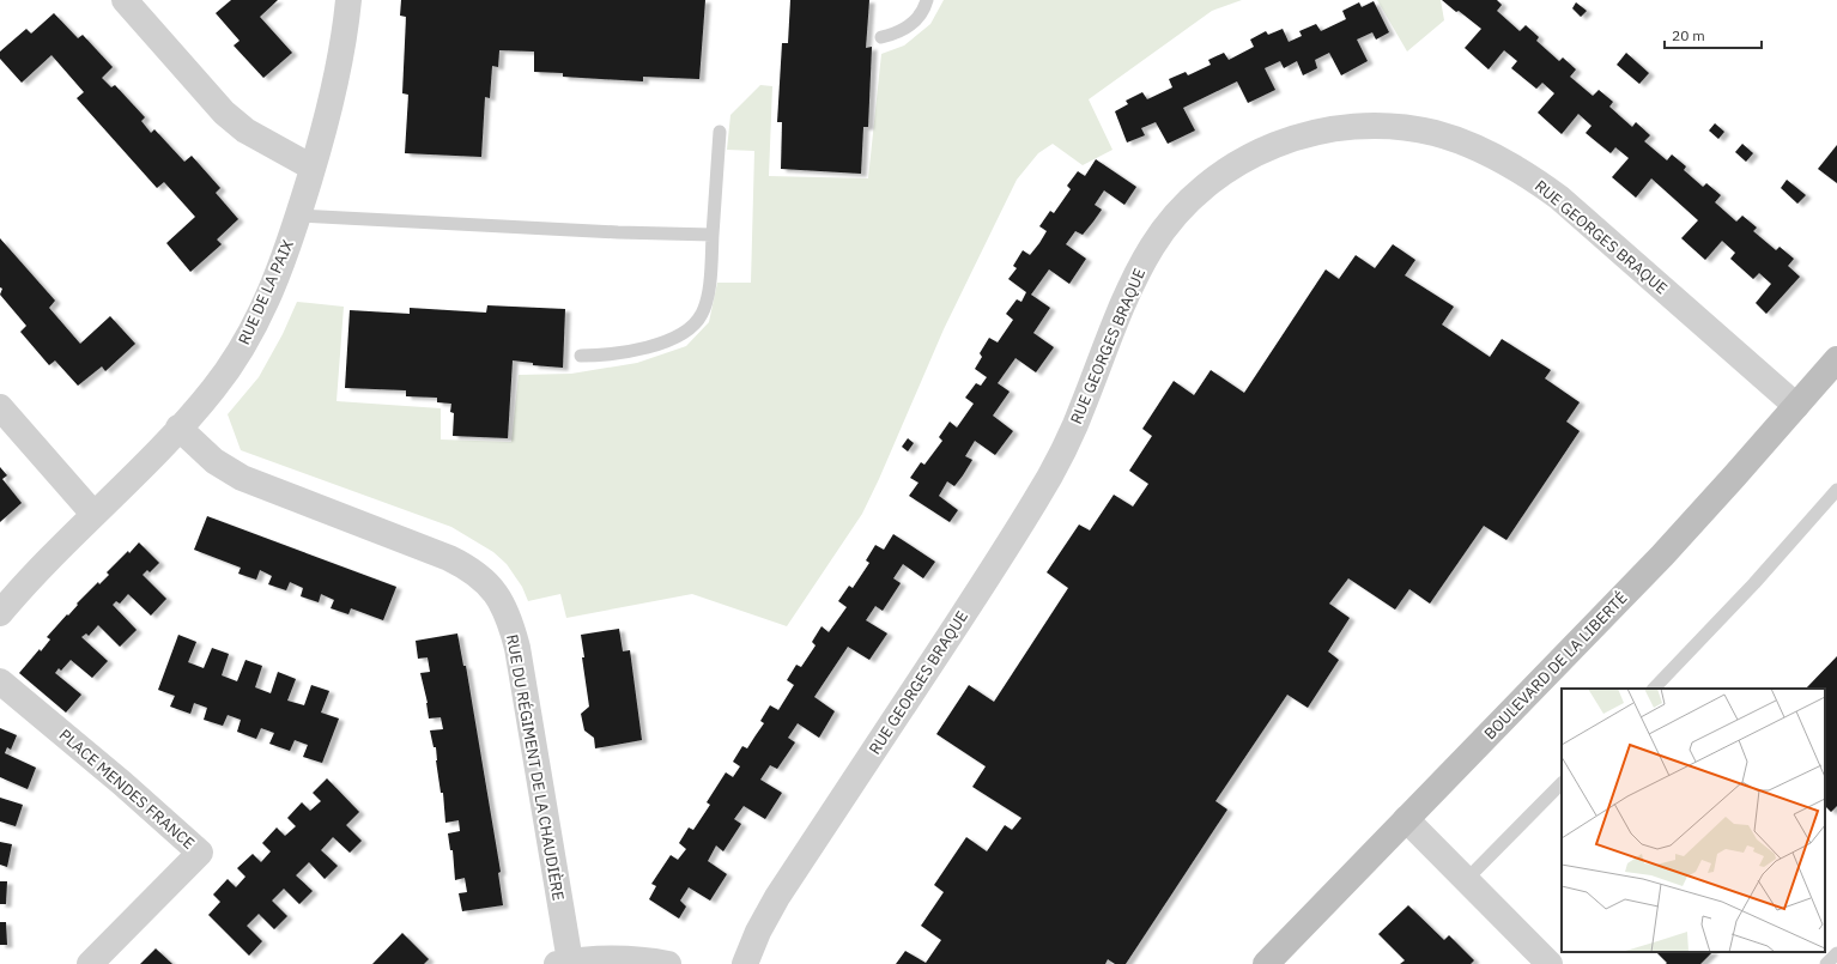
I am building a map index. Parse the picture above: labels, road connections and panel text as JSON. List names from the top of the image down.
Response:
{
  "streets": {
    "main road": ["BOULEVARD DE LA LIBERTÉ"],
    "street": [
      "RUE GEORGES BRAQUE",
      "RUE DE LA PAIX",
      "RUE DU RÉGIMENT DE LA CHAUDIÈRE",
      "PLACE MENDES FRANCE"
    ]
  },
  "crossings": [
    ["RUE GEORGES BRAQUE", "BOULEVARD DE LA LIBERTÉ"],
    ["RUE DE LA PAIX", "RUE DU RÉGIMENT DE LA CHAUDIÈRE"]
  ],
  "scale_bar": "20 m"
}
